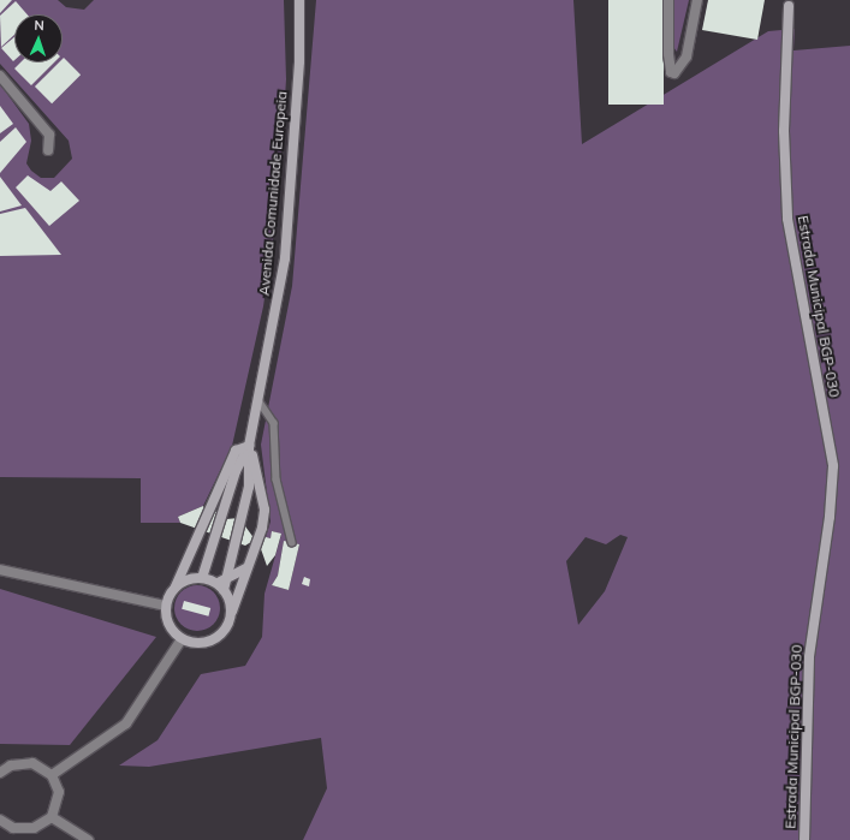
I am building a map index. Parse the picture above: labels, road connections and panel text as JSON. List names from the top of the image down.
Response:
{
  "streets": {
    "street": ["Avenida Comunidade Europeia", "Estrada Municipal BGP-030"]
  },
  "north": "top"
}
